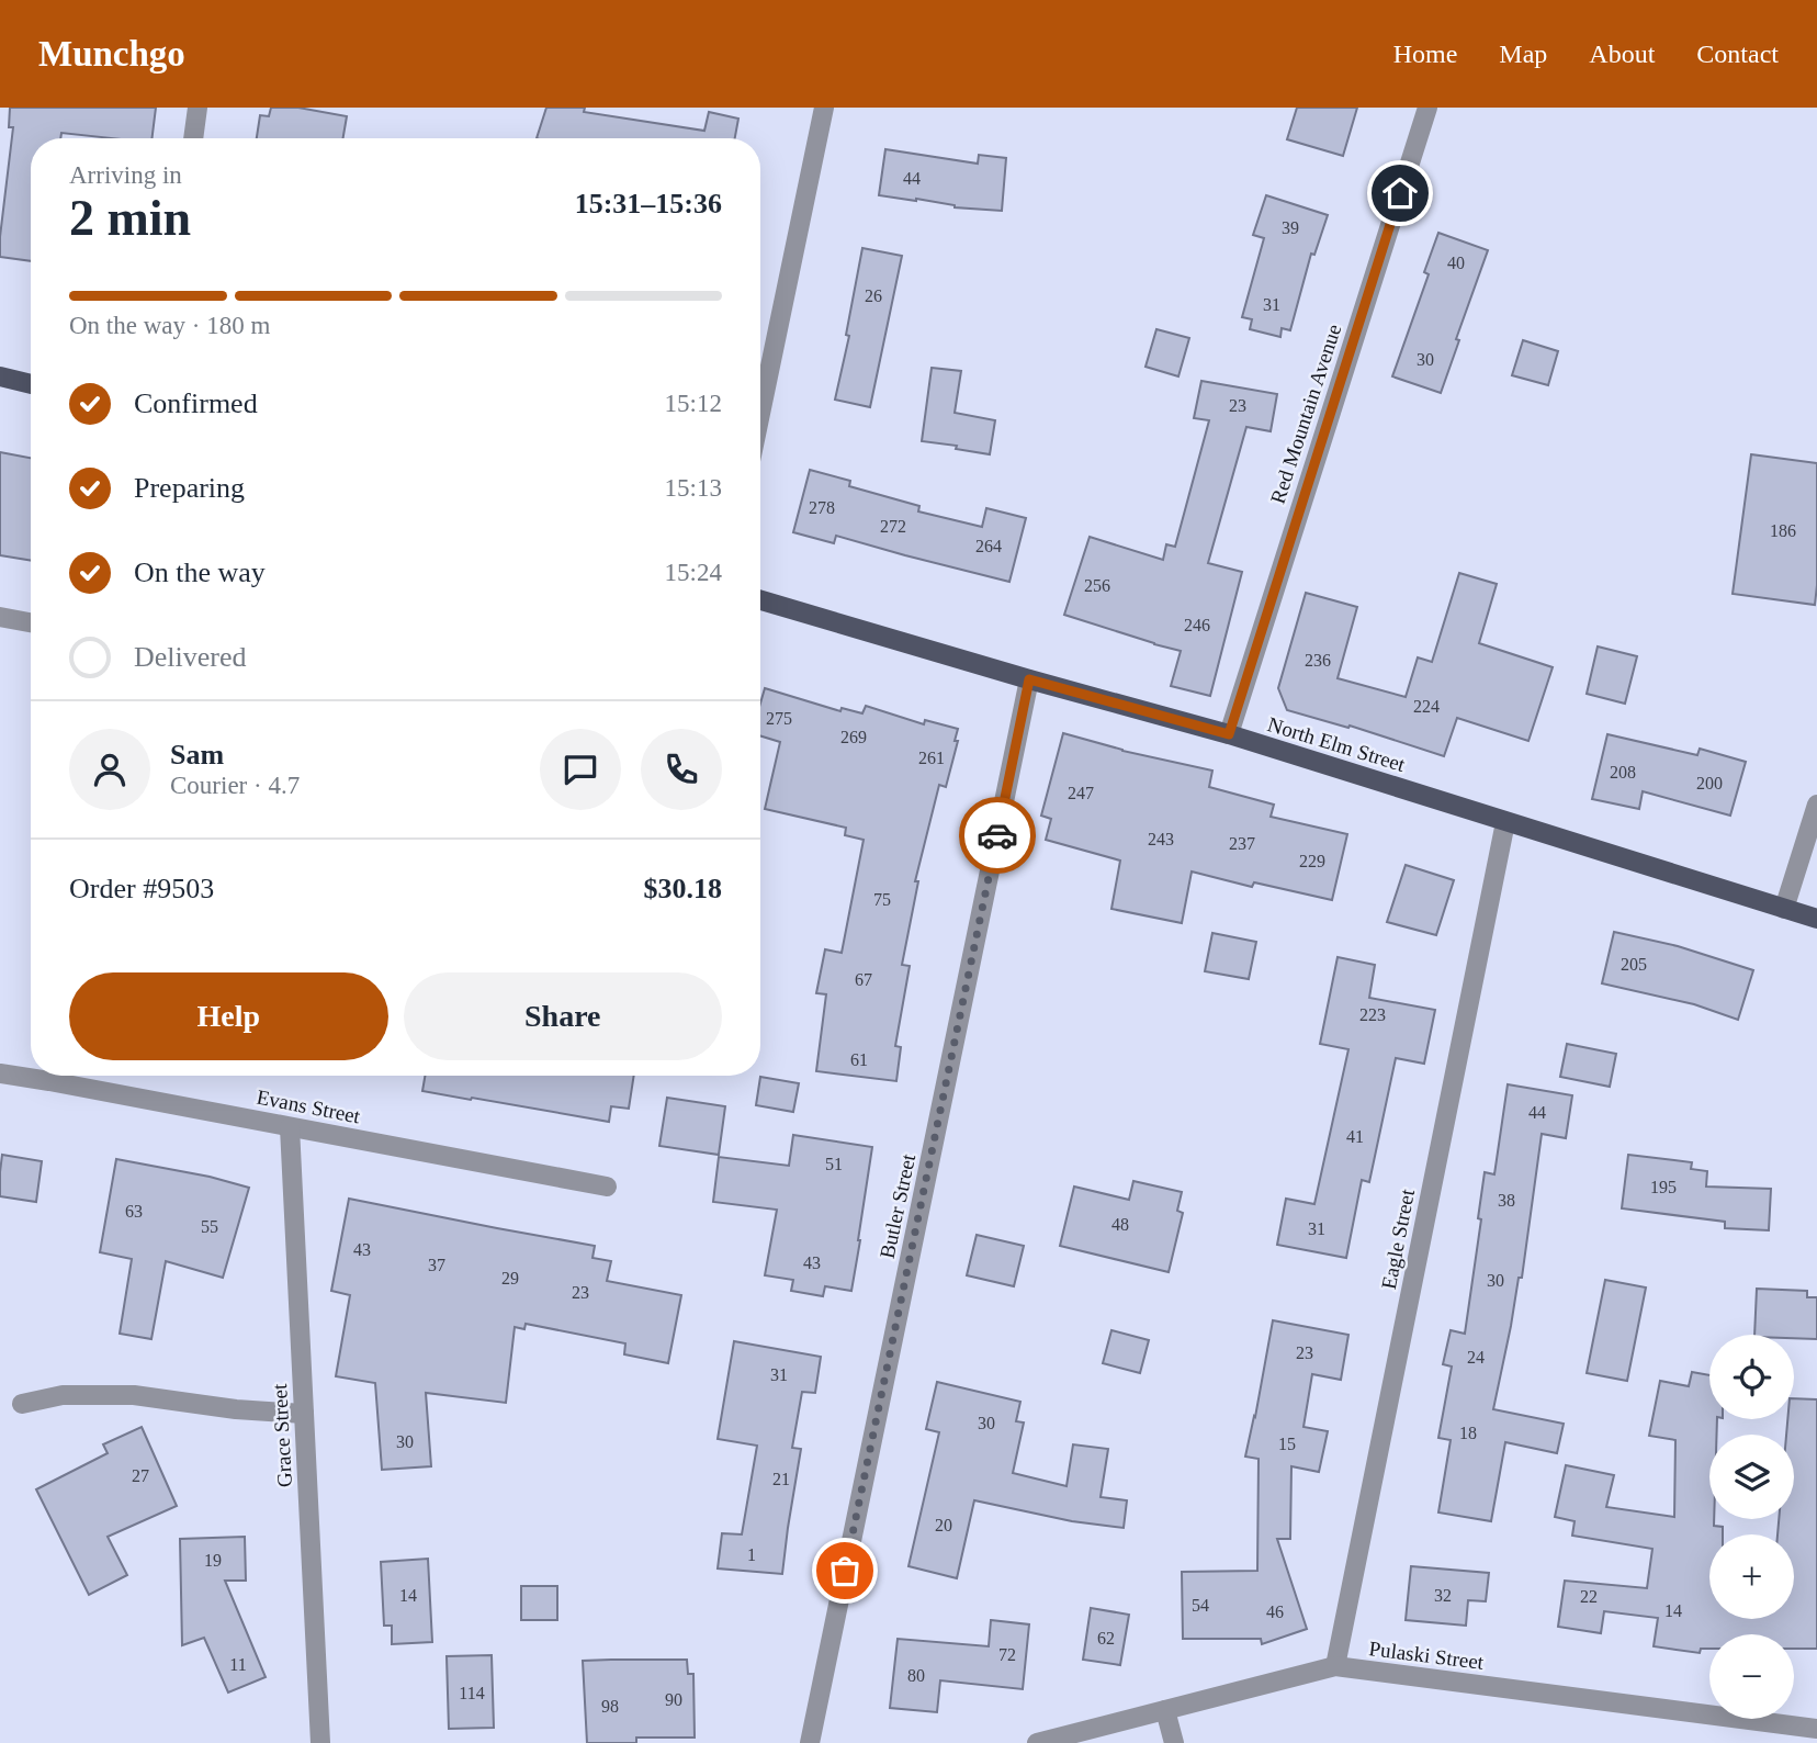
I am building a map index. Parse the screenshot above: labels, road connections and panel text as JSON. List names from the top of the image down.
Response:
{
  "streets": {
    "main road": ["North Elm Street"],
    "street": [
      "Red Mountain Avenue",
      "Evans Street",
      "Butler Street",
      "Eagle Street",
      "Grace Street",
      "Pulaski Street"
    ]
  },
  "crossings": [
    ["Red Mountain Avenue", "North Elm Street"],
    ["North Elm Street", "Butler Street"],
    ["North Elm Street", "Eagle Street"],
    ["Evans Street", "Grace Street"],
    ["Eagle Street", "Pulaski Street"]
  ],
  "house_numbers": [
    "44",
    "39",
    "40",
    "26",
    "31",
    "30",
    "23",
    "278",
    "272",
    "186",
    "264",
    "256",
    "246",
    "236",
    "224",
    "275",
    "269",
    "261",
    "208",
    "200",
    "247",
    "243",
    "237",
    "229",
    "75",
    "205",
    "67",
    "223",
    "61",
    "44",
    "41",
    "51",
    "195",
    "38",
    "63",
    "48",
    "55",
    "31",
    "43",
    "43",
    "37",
    "29",
    "30",
    "23",
    "23",
    "24",
    "31",
    "30",
    "18",
    "30",
    "15",
    "27",
    "21",
    "20",
    "1",
    "19",
    "14",
    "32",
    "22",
    "54",
    "14",
    "46",
    "62",
    "72",
    "11",
    "80",
    "114",
    "90",
    "98"
  ],
  "page": {
    "header": "Munchgo",
    "nav": [
      "Home",
      "Map",
      "About",
      "Contact"
    ],
    "heading": ["2 min", "Arriving in", "15:31–15:36"],
    "panel": [
      "Sam",
      "Courier · 4.7",
      "Order #9503",
      "$30.18"
    ],
    "bar": "On the way · 180 m",
    "list": [
      ["Confirmed", "15:12"],
      ["Preparing", "15:13"],
      ["On the way", "15:24"],
      "Delivered"
    ],
    "buttons": ["Help", "Share"],
    "map_buttons": ["+", "−"]
  }
}
